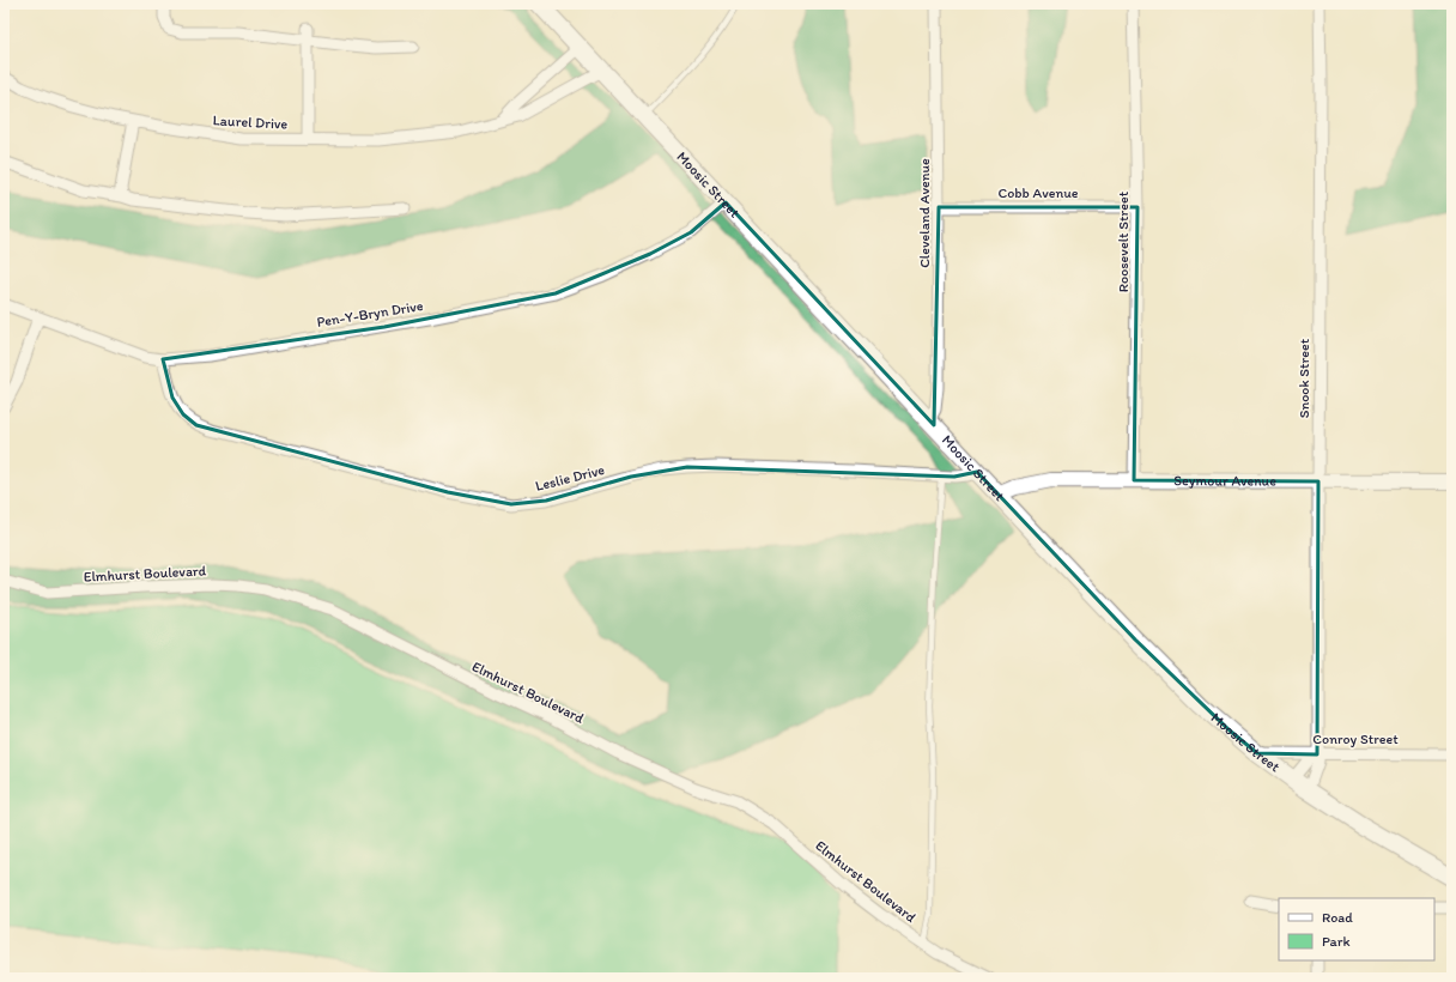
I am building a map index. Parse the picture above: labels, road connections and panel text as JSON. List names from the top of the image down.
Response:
{
  "streets": {
    "main road": ["Moosic Street"],
    "street": [
      "Laurel Drive",
      "Cobb Avenue",
      "Cleveland Avenue",
      "Roosevelt Street",
      "Pen-Y-Bryn Drive",
      "Snook Street",
      "Leslie Drive",
      "Seymour Avenue",
      "Elmhurst Boulevard",
      "Conroy Street"
    ]
  },
  "crossings": [
    ["Laurel Drive", "Moosic Street"],
    ["Moosic Street", "Cleveland Avenue"],
    ["Moosic Street", "Pen-Y-Bryn Drive"],
    ["Moosic Street", "Snook Street"],
    ["Moosic Street", "Leslie Drive"],
    ["Moosic Street", "Seymour Avenue"],
    ["Moosic Street", "Conroy Street"],
    ["Cobb Avenue", "Cleveland Avenue"],
    ["Cobb Avenue", "Roosevelt Street"],
    ["Roosevelt Street", "Seymour Avenue"],
    ["Pen-Y-Bryn Drive", "Leslie Drive"],
    ["Snook Street", "Seymour Avenue"],
    ["Snook Street", "Conroy Street"]
  ],
  "legend": ["Road", "Park"]
}
